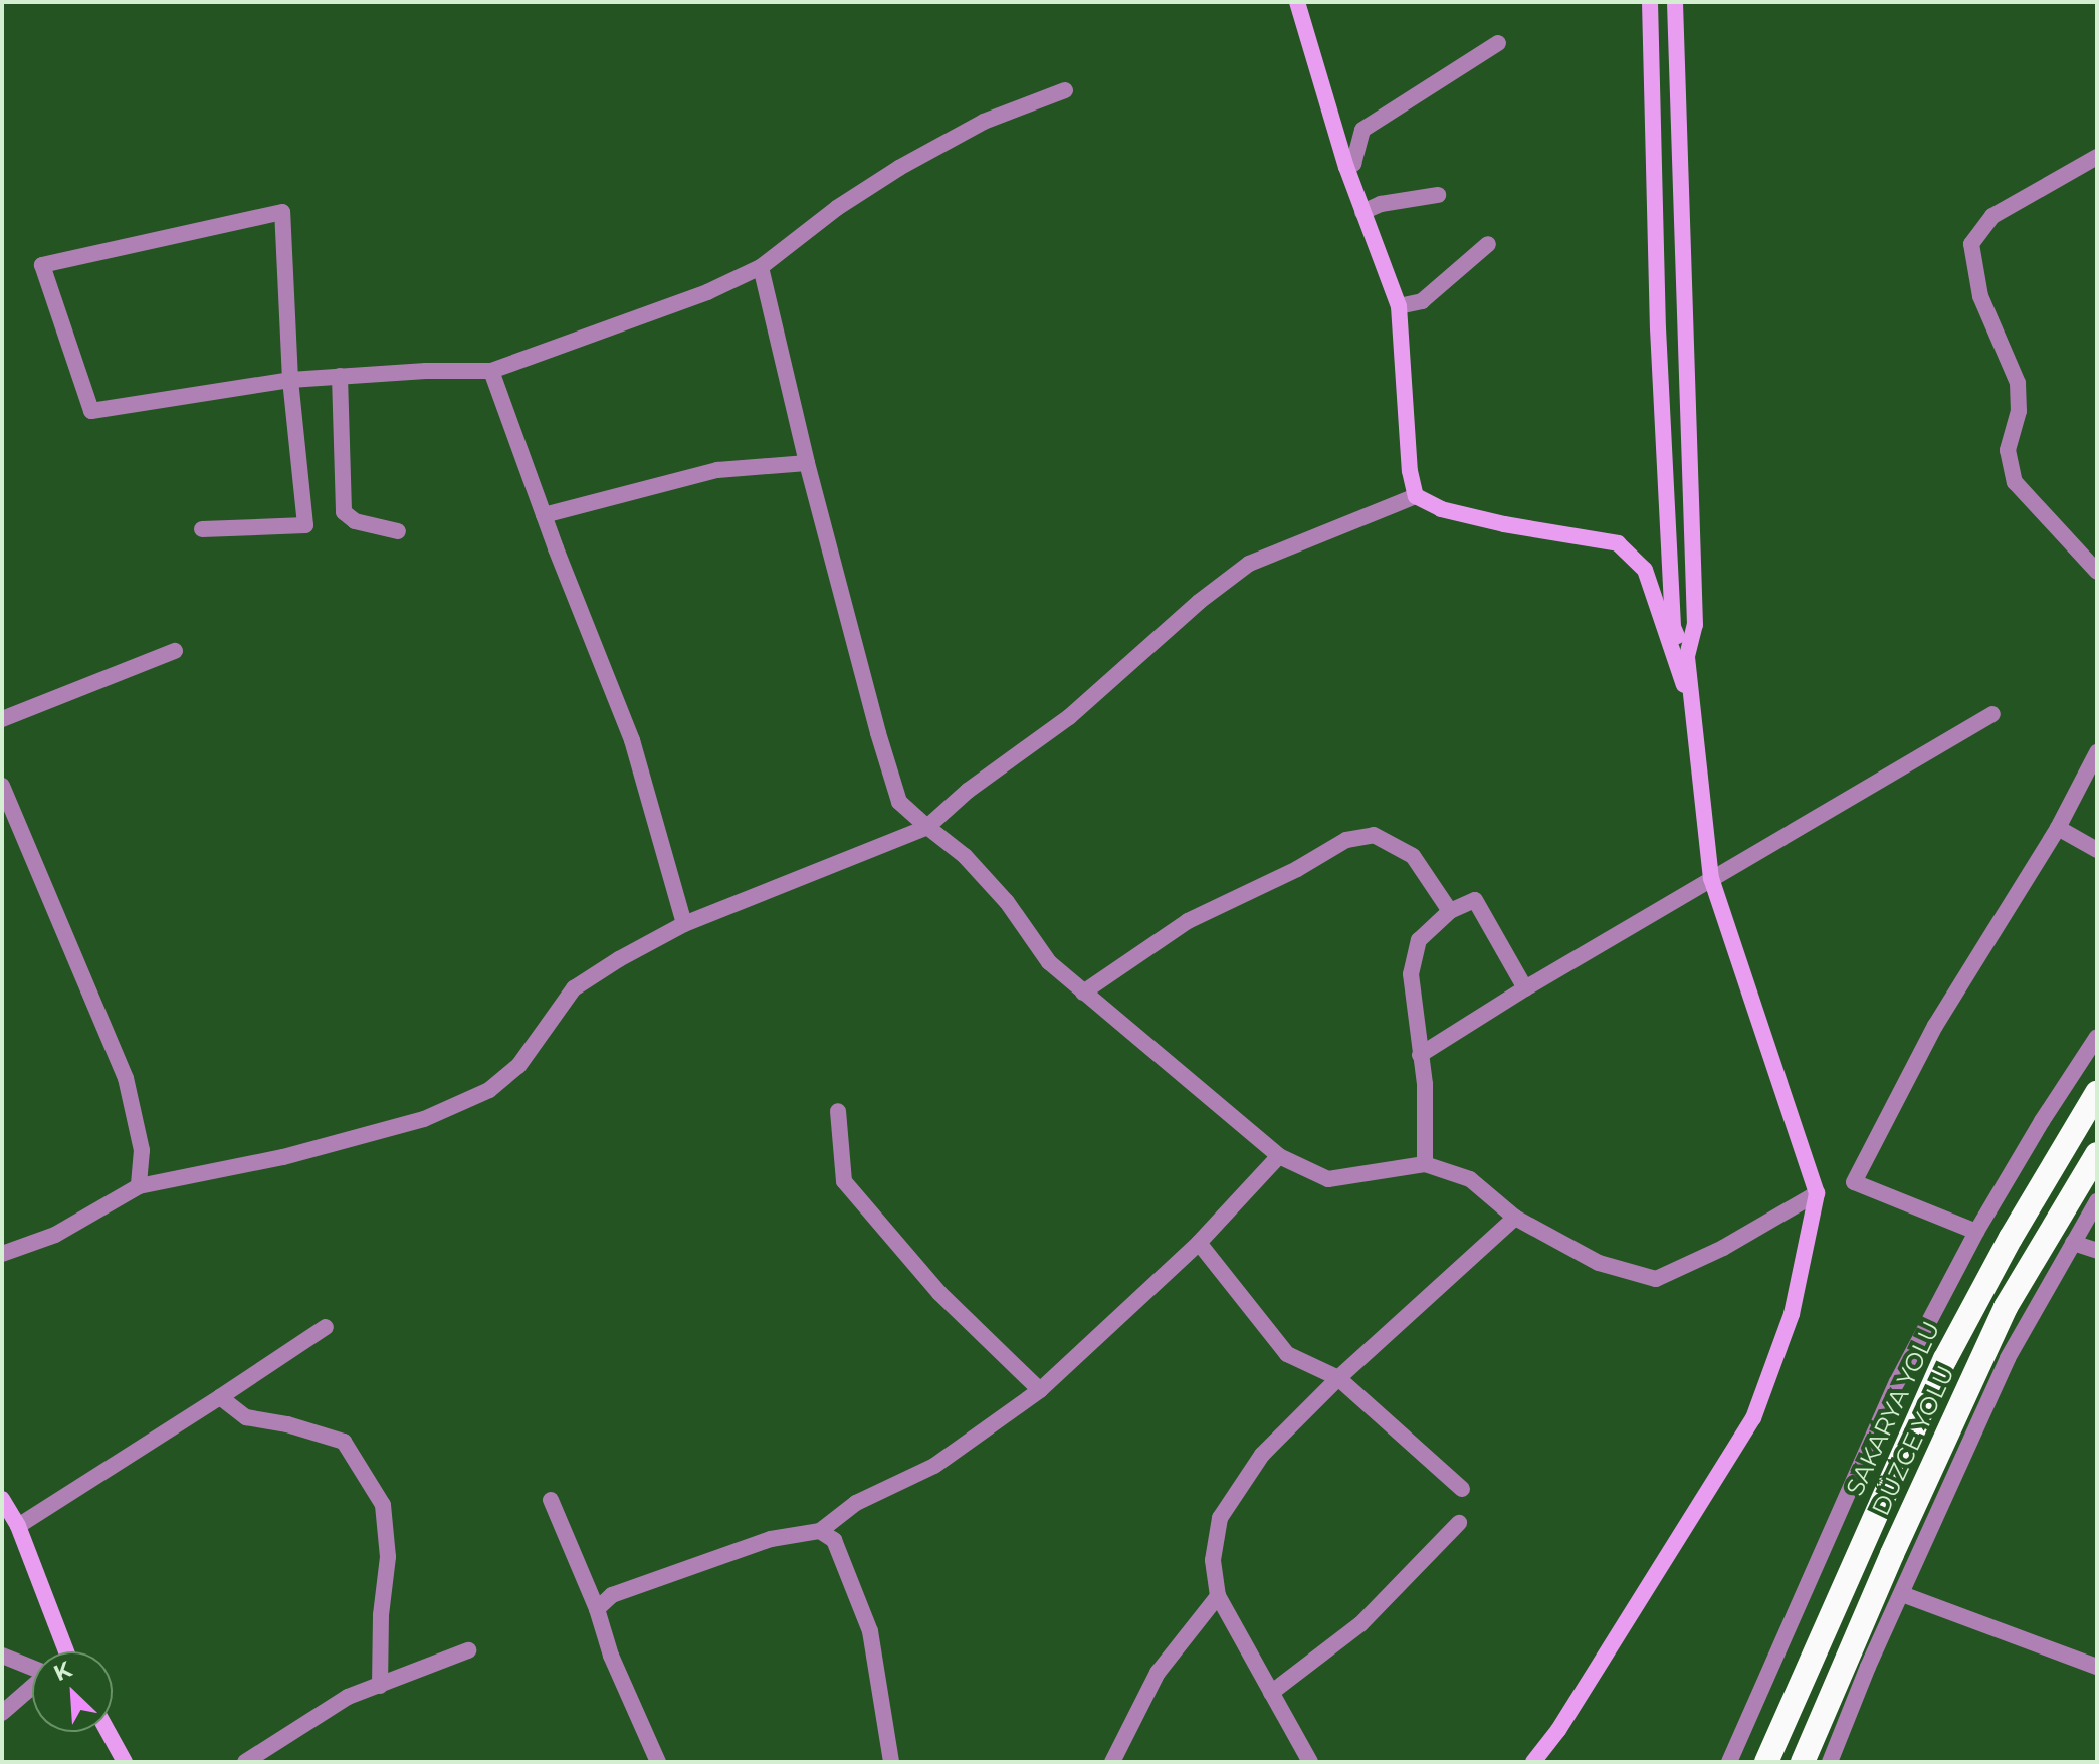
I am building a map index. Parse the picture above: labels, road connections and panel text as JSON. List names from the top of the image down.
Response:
{
  "streets": {
    "highway": ["SAKARYA YOLU", "DÜZCE YOLU"]
  },
  "north": "top left"
}
